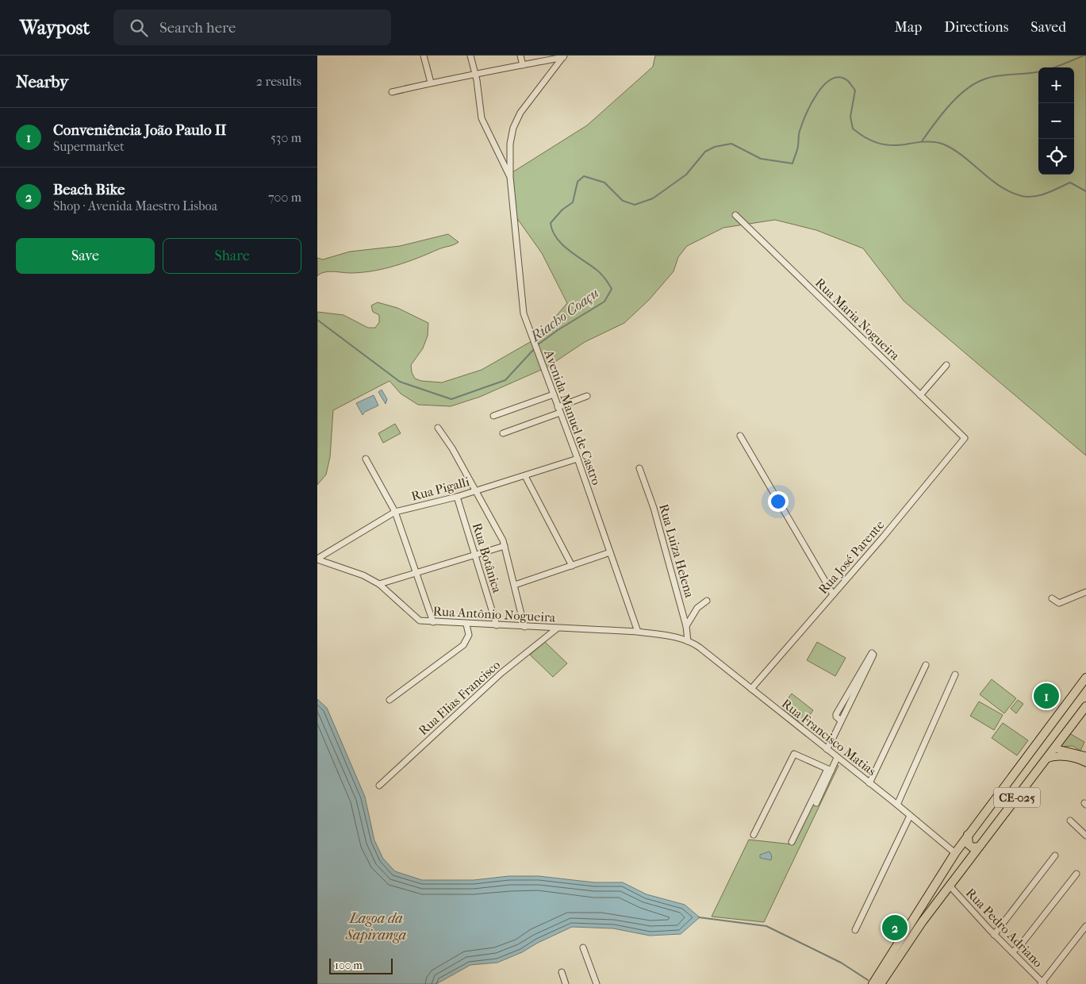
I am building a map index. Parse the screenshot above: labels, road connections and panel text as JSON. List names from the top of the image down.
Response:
{
  "streets": {
    "highway": ["CE-025"],
    "street": [
      "Rua Maria Nogueira",
      "Avenida Manuel de Castro",
      "Rua Pigalli",
      "Rua Luiza Helena",
      "Rua José Parente",
      "Rua Botânica",
      "Rua Antônio Nogueira",
      "Rua Elias Francisco",
      "Rua Francisco Matias",
      "Rua Pedro Adriano"
    ]
  },
  "crossings": [
    ["Rua Maria Nogueira", "Rua José Parente"],
    ["Avenida Manuel de Castro", "Rua Pigalli"],
    ["Avenida Manuel de Castro", "Rua Antônio Nogueira"],
    ["Rua Pigalli", "Rua Botânica"],
    ["Rua Pigalli", "Rua Antônio Nogueira"],
    ["Rua Luiza Helena", "Rua Antônio Nogueira"],
    ["Rua Luiza Helena", "Rua Francisco Matias"],
    ["Rua José Parente", "Rua Francisco Matias"],
    ["Rua Botânica", "Rua Antônio Nogueira"],
    ["Rua Antônio Nogueira", "Rua Elias Francisco"],
    ["Rua Antônio Nogueira", "Rua Francisco Matias"],
    ["Rua Francisco Matias", "CE-025"],
    ["CE-025", "Rua Pedro Adriano"]
  ],
  "water": ["Riacho Coaçu", "Lagoa da Sapiranga"],
  "scale_bar": "100 m",
  "page": {
    "header": "Waypost",
    "search": "Search here",
    "nav": ["Map", "Directions", "Saved"],
    "heading": ["Nearby", "2 results"],
    "map_buttons": ["+", "−"],
    "list": [
      {
        "mark": "1",
        "name": "Conveniência João Paulo II",
        "note": "Supermarket",
        "value": "530 m"
      },
      {
        "mark": "2",
        "name": "Beach Bike",
        "note": "Shop · Avenida Maestro Lisboa",
        "value": "700 m"
      }
    ],
    "buttons": ["Save", "Share"],
    "pins": ["1", "2"],
    "scale": "100 m"
  }
}
